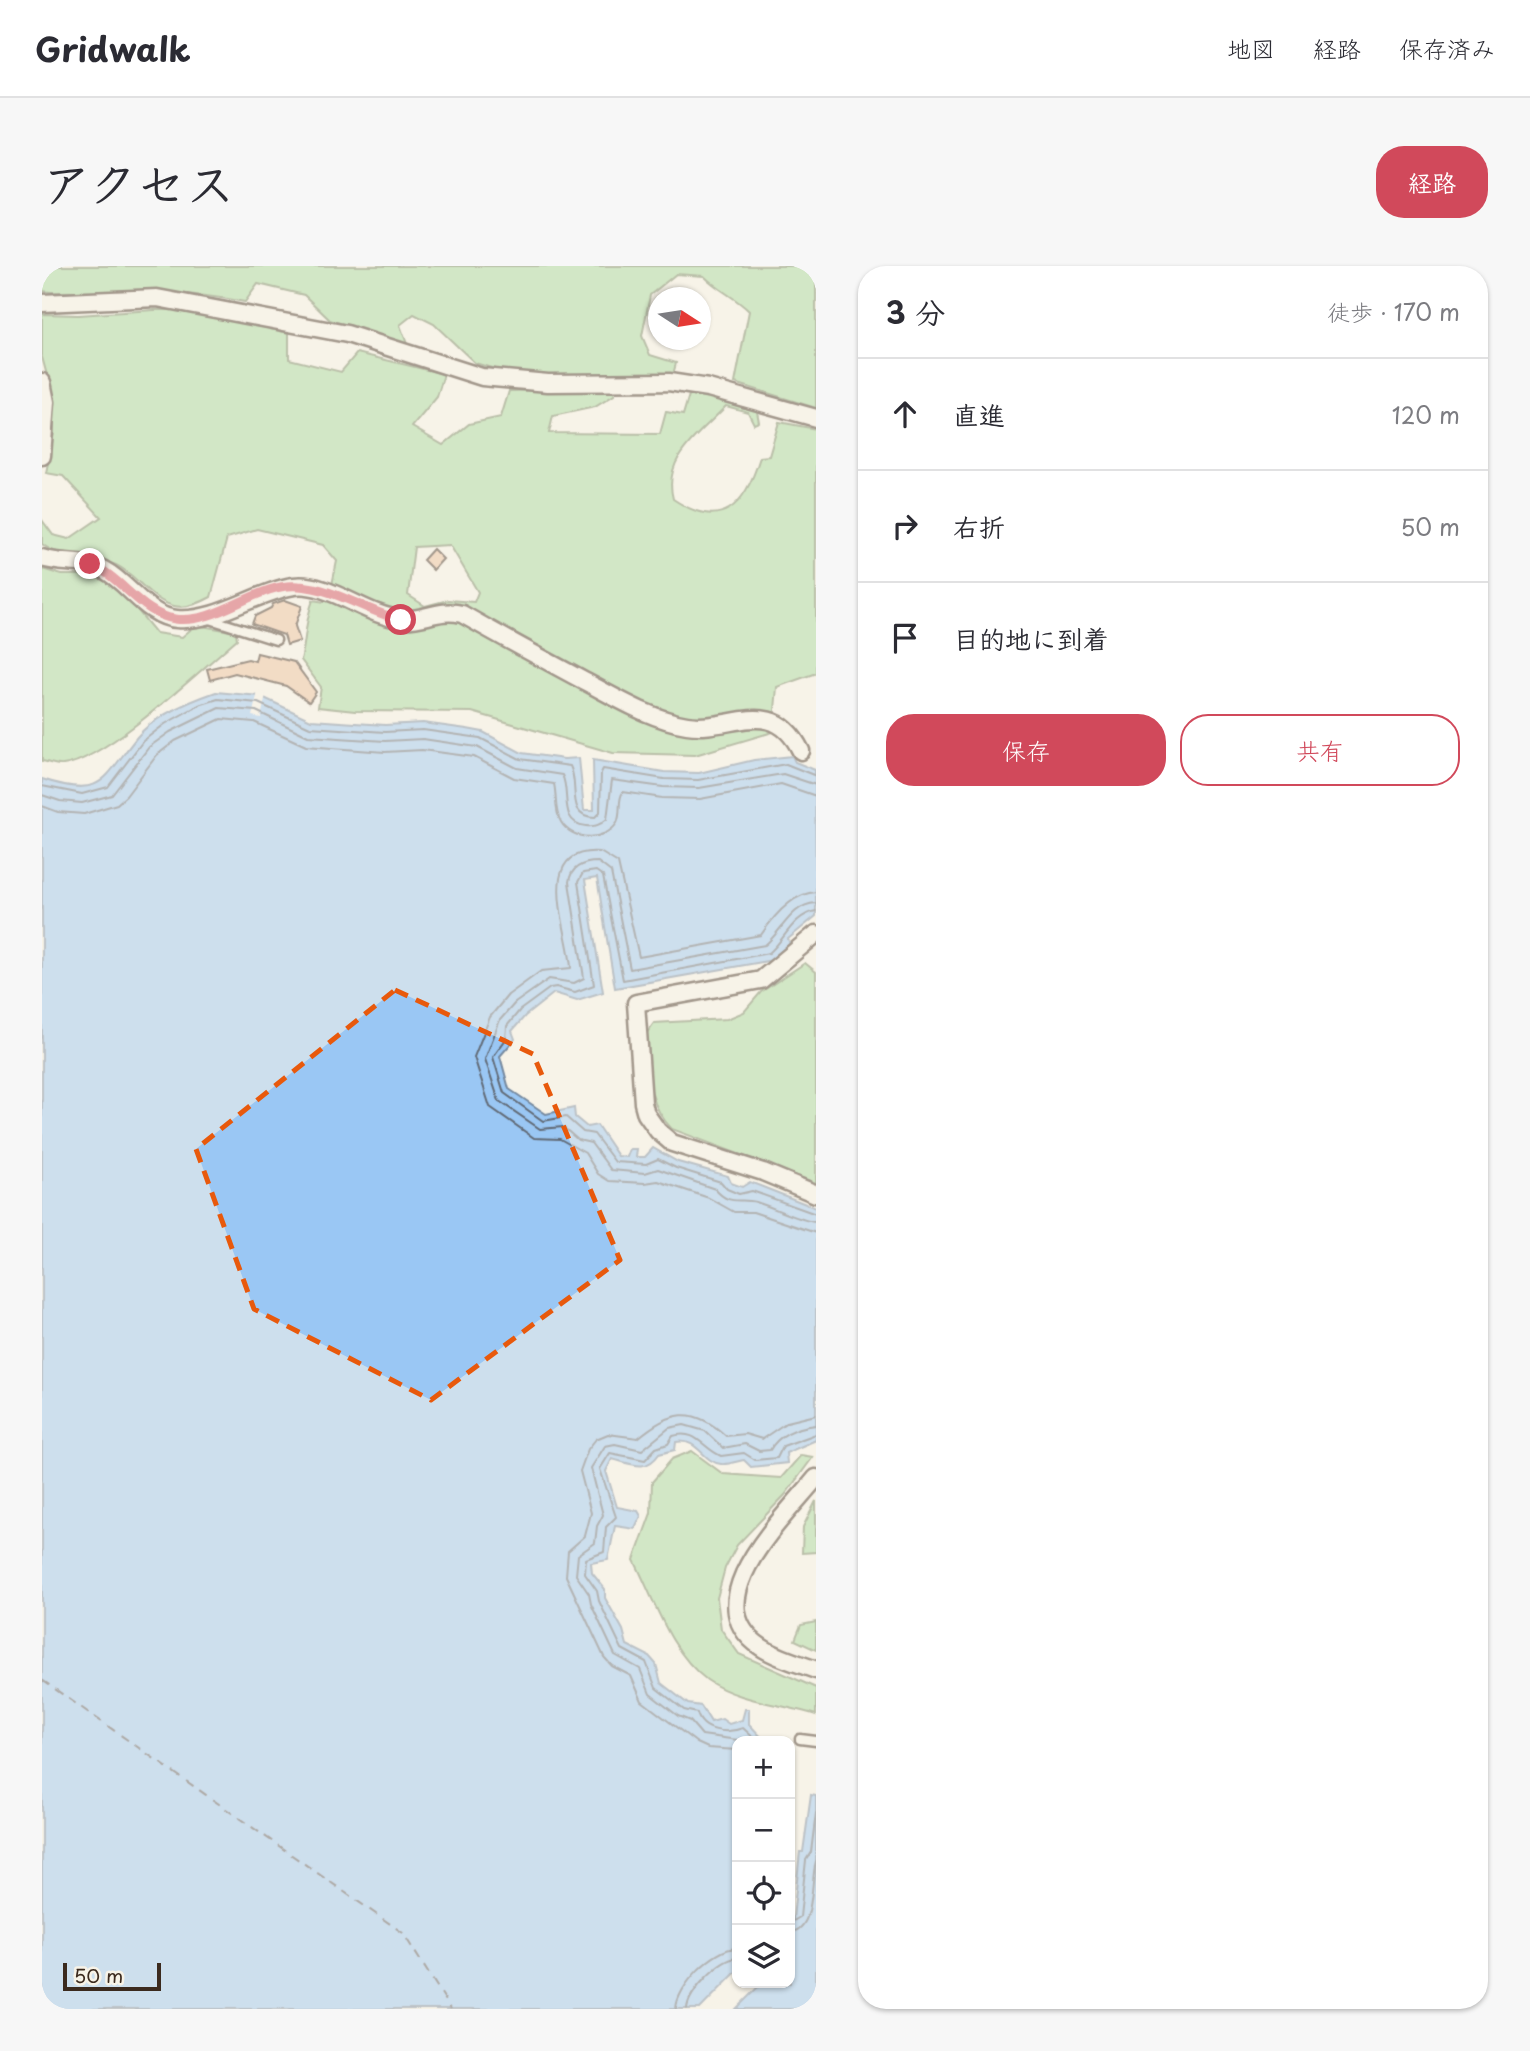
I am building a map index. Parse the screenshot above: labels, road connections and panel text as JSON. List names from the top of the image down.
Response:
{
  "scale_bar": "50 m",
  "north": "right",
  "page": {
    "header": "Gridwalk",
    "nav": ["地図", "経路", "保存済み"],
    "title": "アクセス",
    "buttons": [
      "経路",
      ["保存", "共有"]
    ],
    "heading": ["3 分", "徒歩 · 170 m"],
    "list": [
      ["直進", "120 m"],
      ["右折", "50 m"],
      "目的地に到着"
    ],
    "map_buttons": ["+", "−"],
    "scale": "50 m"
  }
}
